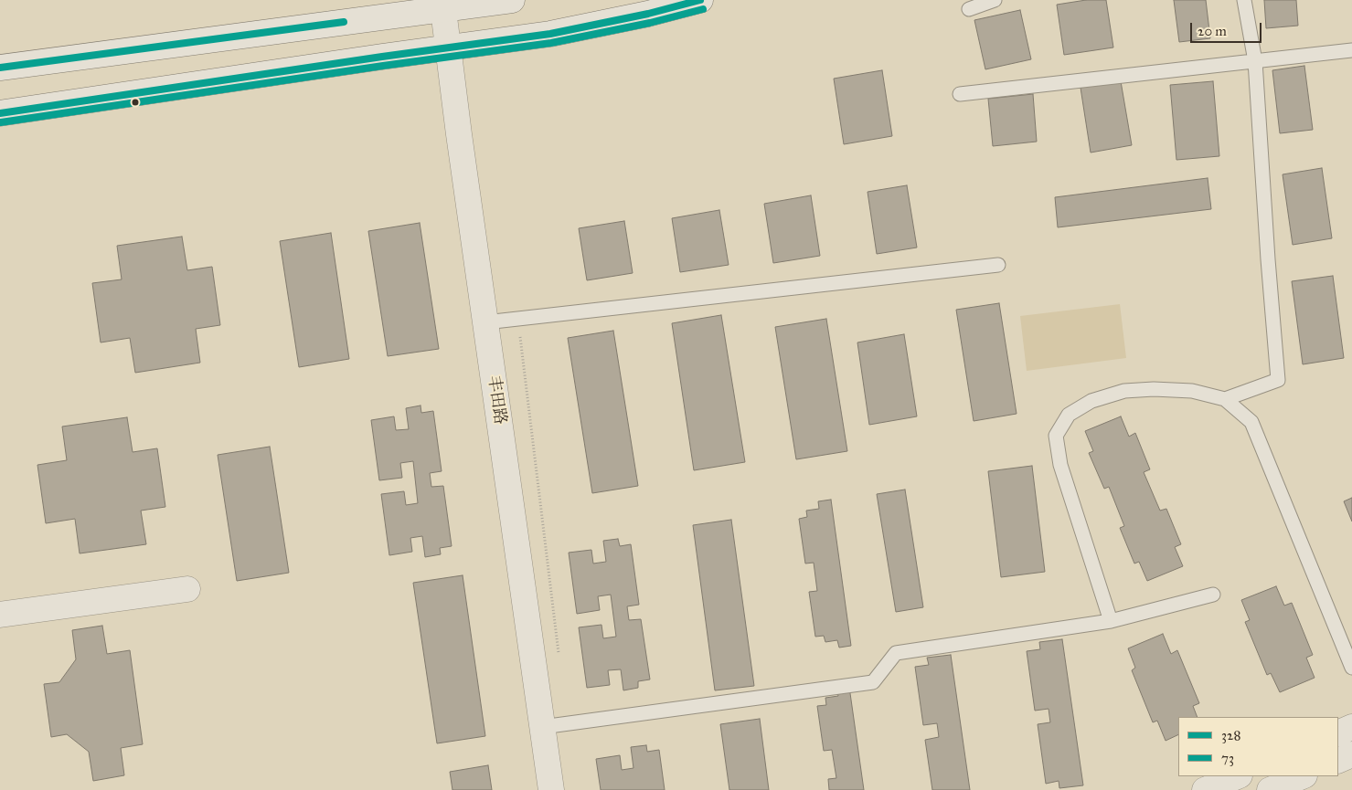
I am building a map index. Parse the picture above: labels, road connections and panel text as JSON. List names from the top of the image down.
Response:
{
  "streets": {
    "main road": ["丰田路"]
  },
  "lines": ["transit line 328", "transit line 73"],
  "legend": ["328", "73"],
  "scale_bar": "20 m"
}
